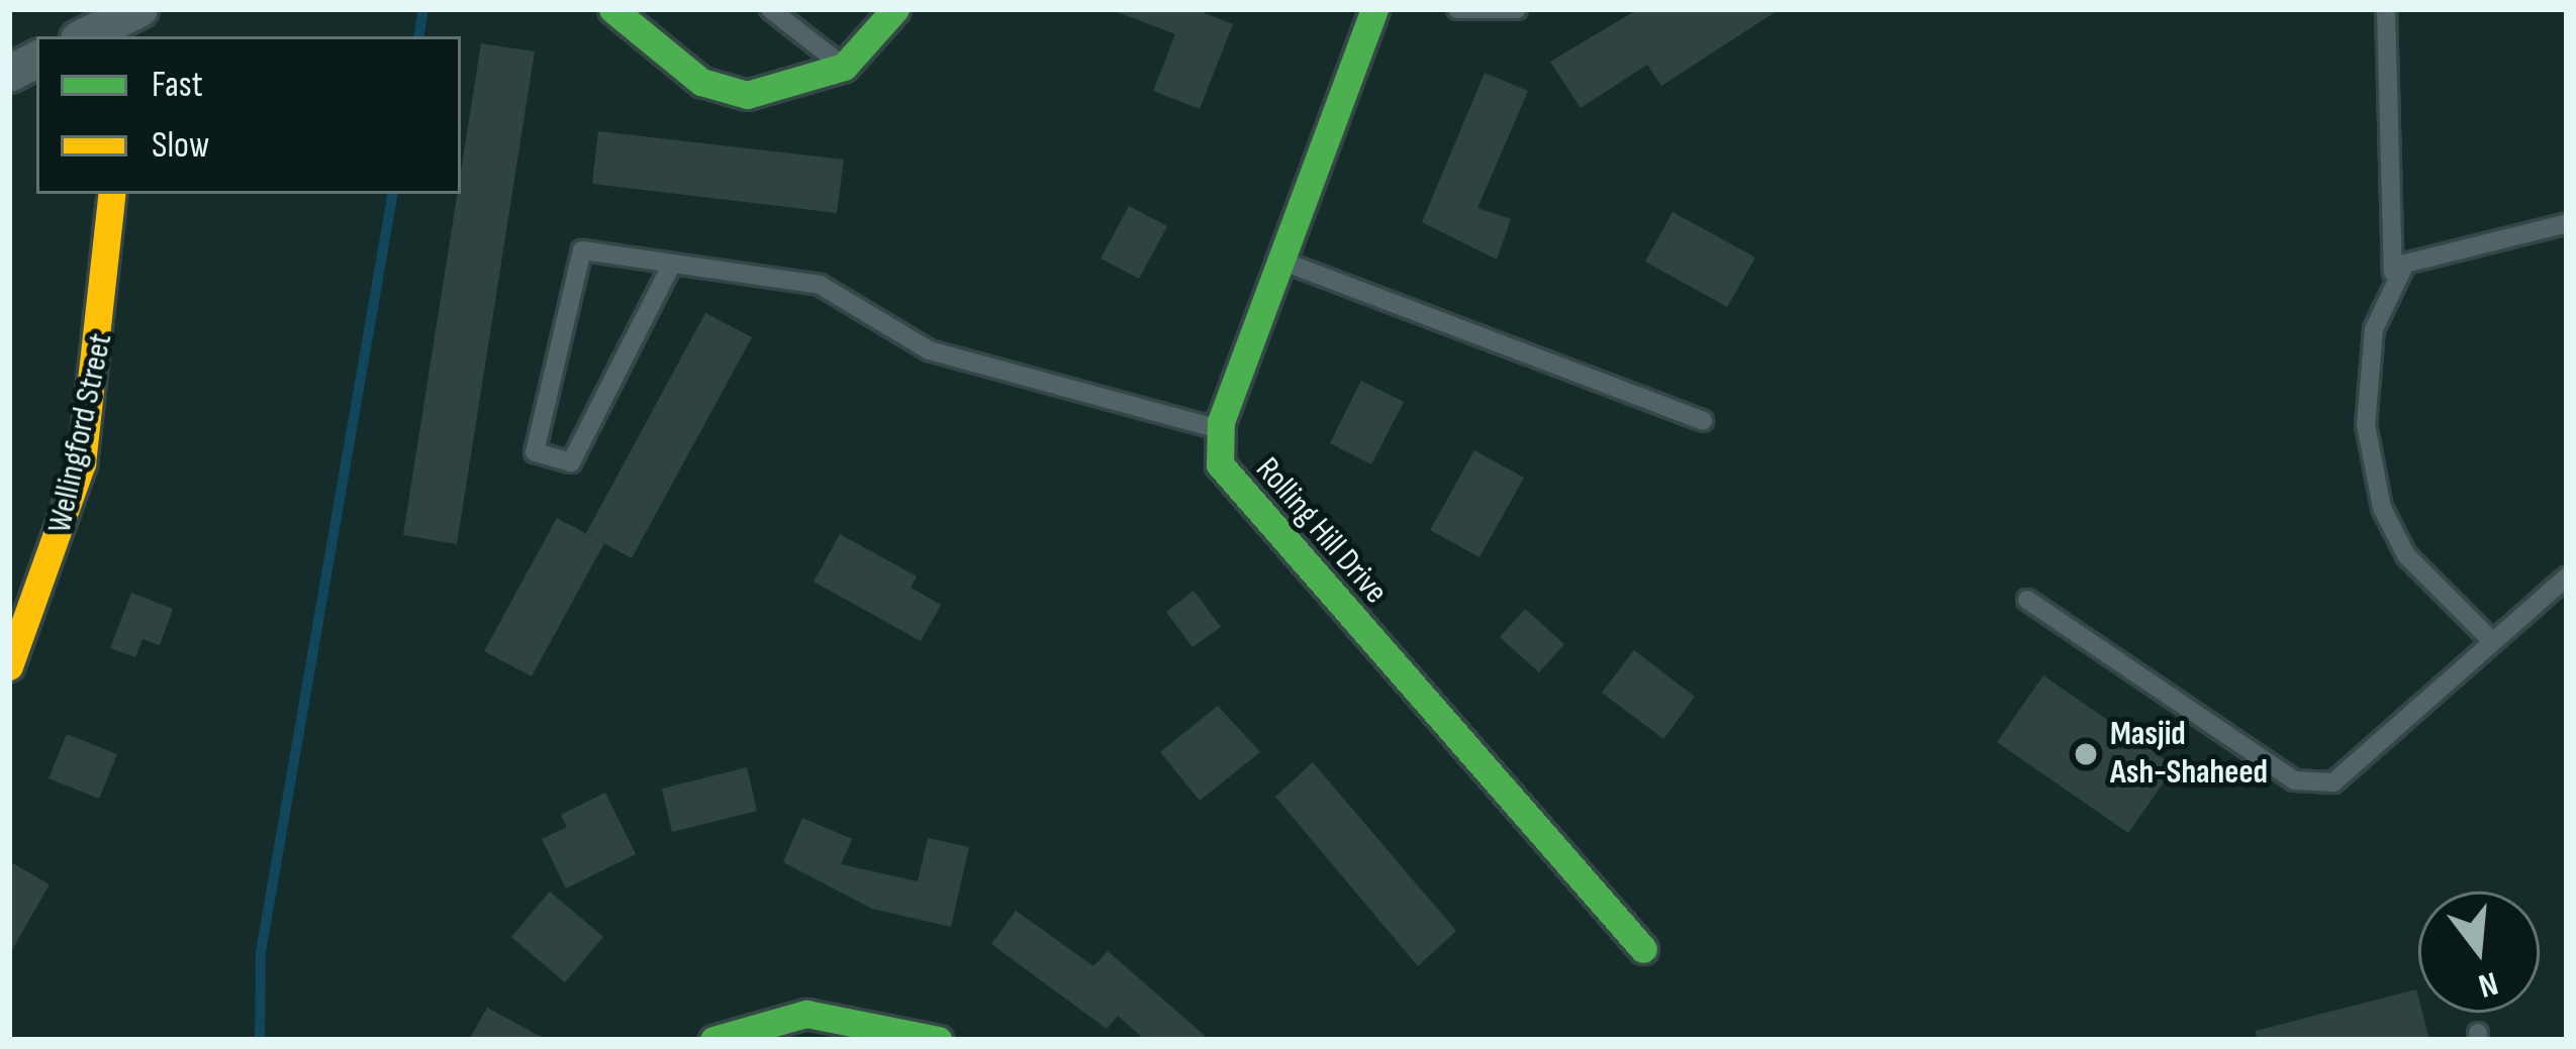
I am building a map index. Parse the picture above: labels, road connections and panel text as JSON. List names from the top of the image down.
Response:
{
  "streets": {
    "street": ["Wellingford Street", "Rolling Hill Drive"]
  },
  "places": ["Masjid Ash-Shaheed"],
  "legend": ["Fast", "Slow"],
  "north": "bottom"
}
